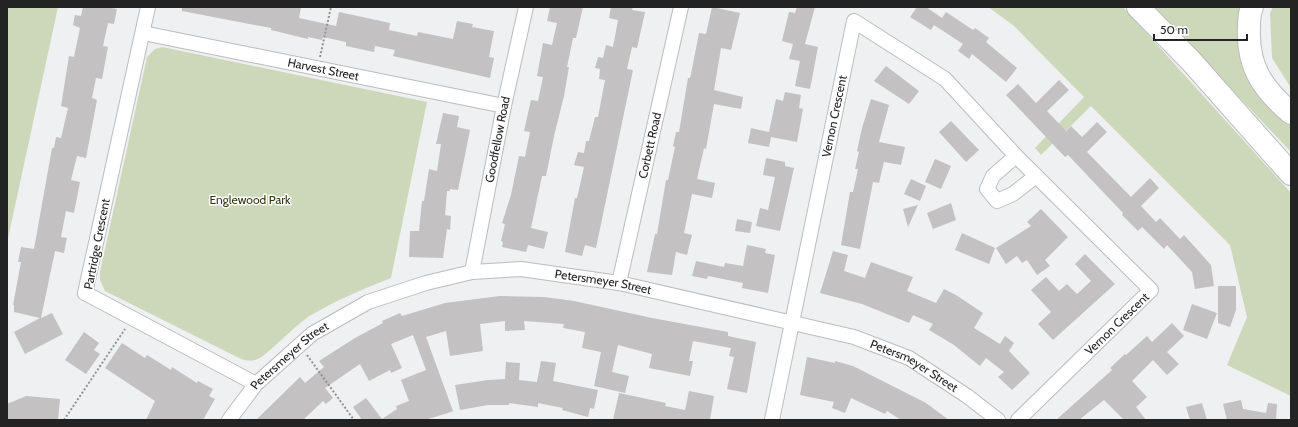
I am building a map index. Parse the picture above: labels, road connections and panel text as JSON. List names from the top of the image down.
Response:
{
  "streets": {
    "street": [
      "Harvest Street",
      "Vernon Crescent",
      "Goodfellow Road",
      "Corbett Road",
      "Partridge Crescent",
      "Petersmeyer Street"
    ]
  },
  "crossings": [
    ["Harvest Street", "Goodfellow Road"],
    ["Harvest Street", "Partridge Crescent"],
    ["Vernon Crescent", "Petersmeyer Street"],
    ["Goodfellow Road", "Petersmeyer Street"],
    ["Corbett Road", "Petersmeyer Street"],
    ["Partridge Crescent", "Petersmeyer Street"]
  ],
  "parks": ["Englewood Park"],
  "scale_bar": "50 m"
}
